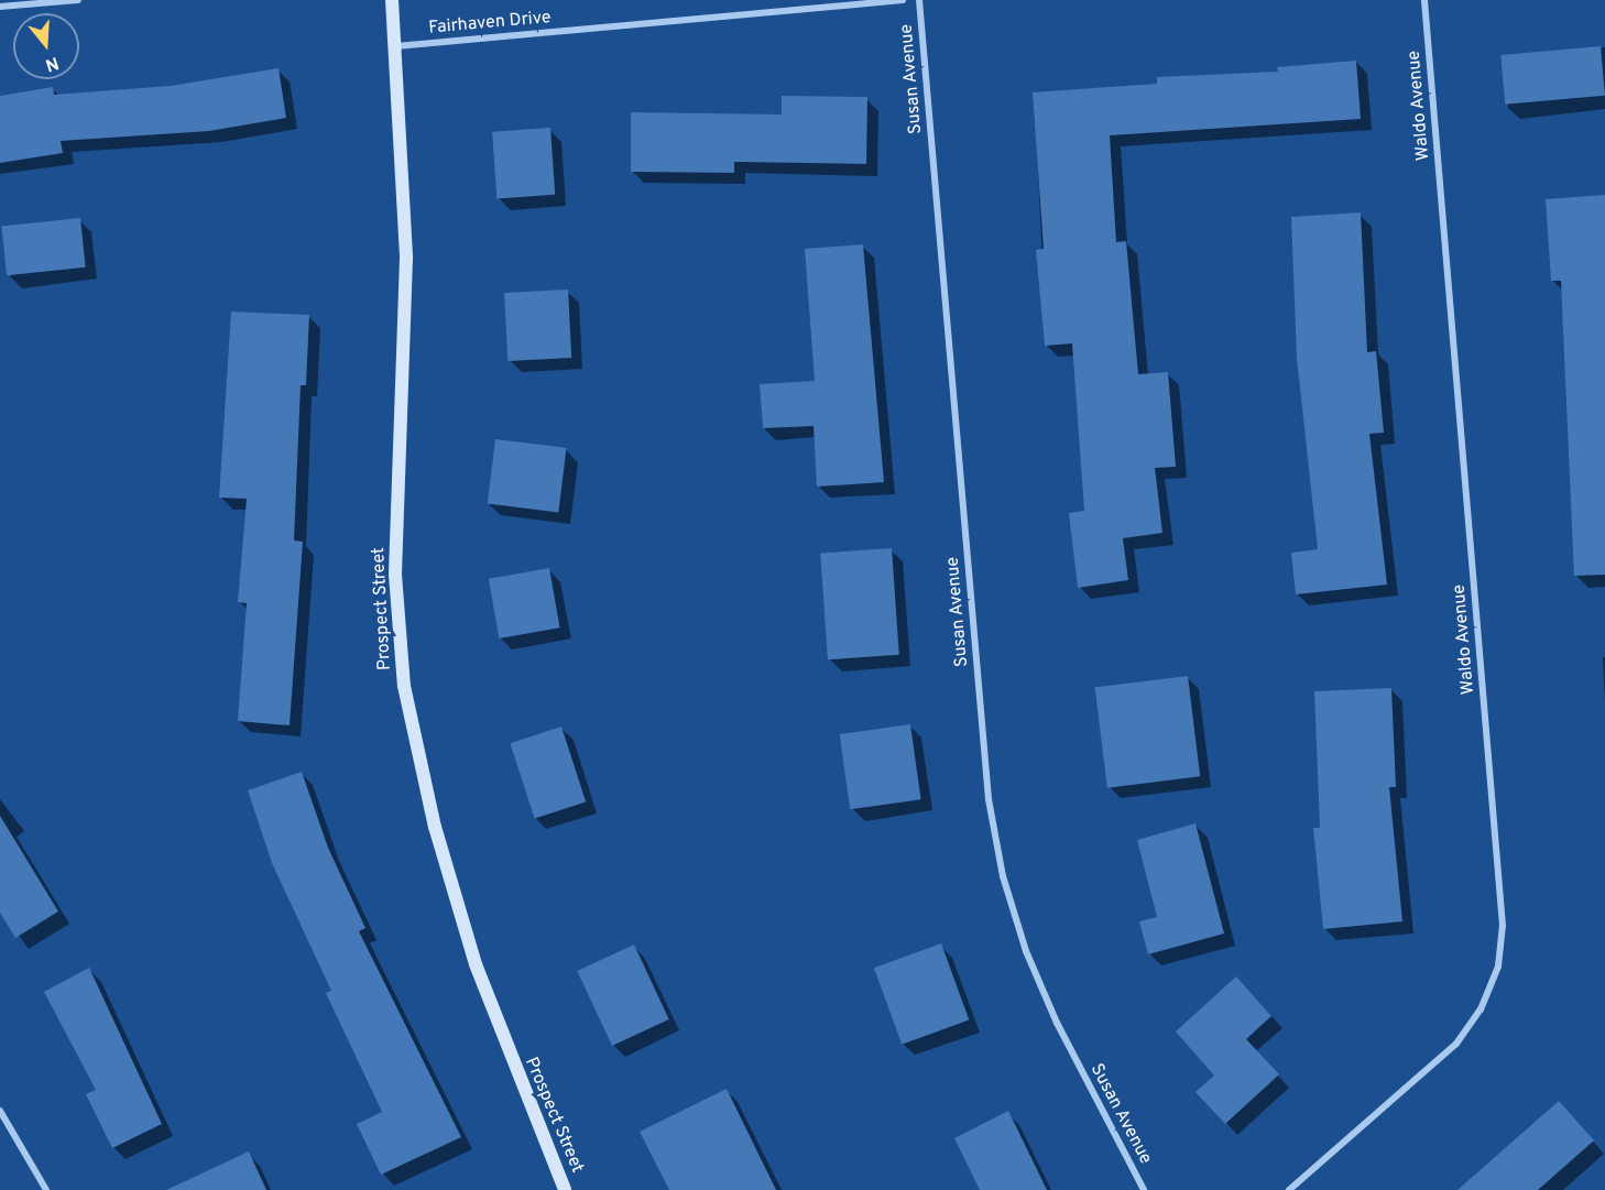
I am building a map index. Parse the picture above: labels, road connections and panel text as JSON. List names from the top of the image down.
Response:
{
  "streets": {
    "main road": ["Prospect Street"],
    "street": ["Fairhaven Drive", "Susan Avenue", "Waldo Avenue"]
  },
  "crossings": [
    ["Fairhaven Drive", "Prospect Street"]
  ],
  "north": "bottom"
}
